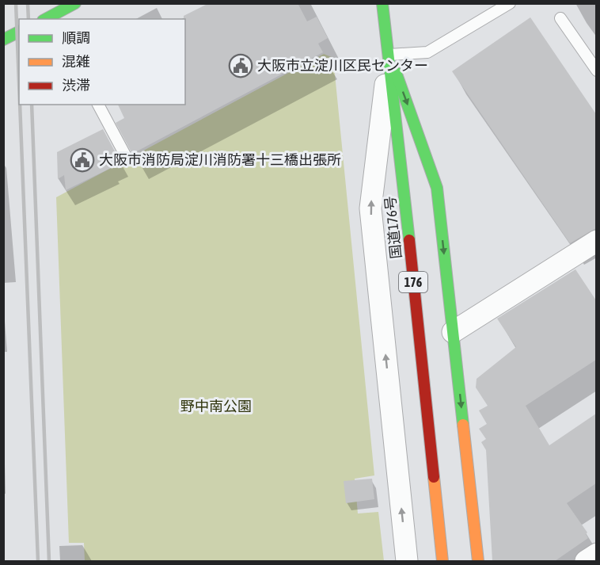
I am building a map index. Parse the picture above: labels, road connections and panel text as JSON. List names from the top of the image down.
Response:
{
  "streets": {
    "main road": ["国道176号", "176"]
  },
  "parks": ["野中南公園"],
  "places": {
    "public building": ["大阪市立淀川区民センター", "大阪市消防局淀川消防署十三橋出張所"]
  },
  "legend": ["順調", "混雑", "渋滞"]
}
